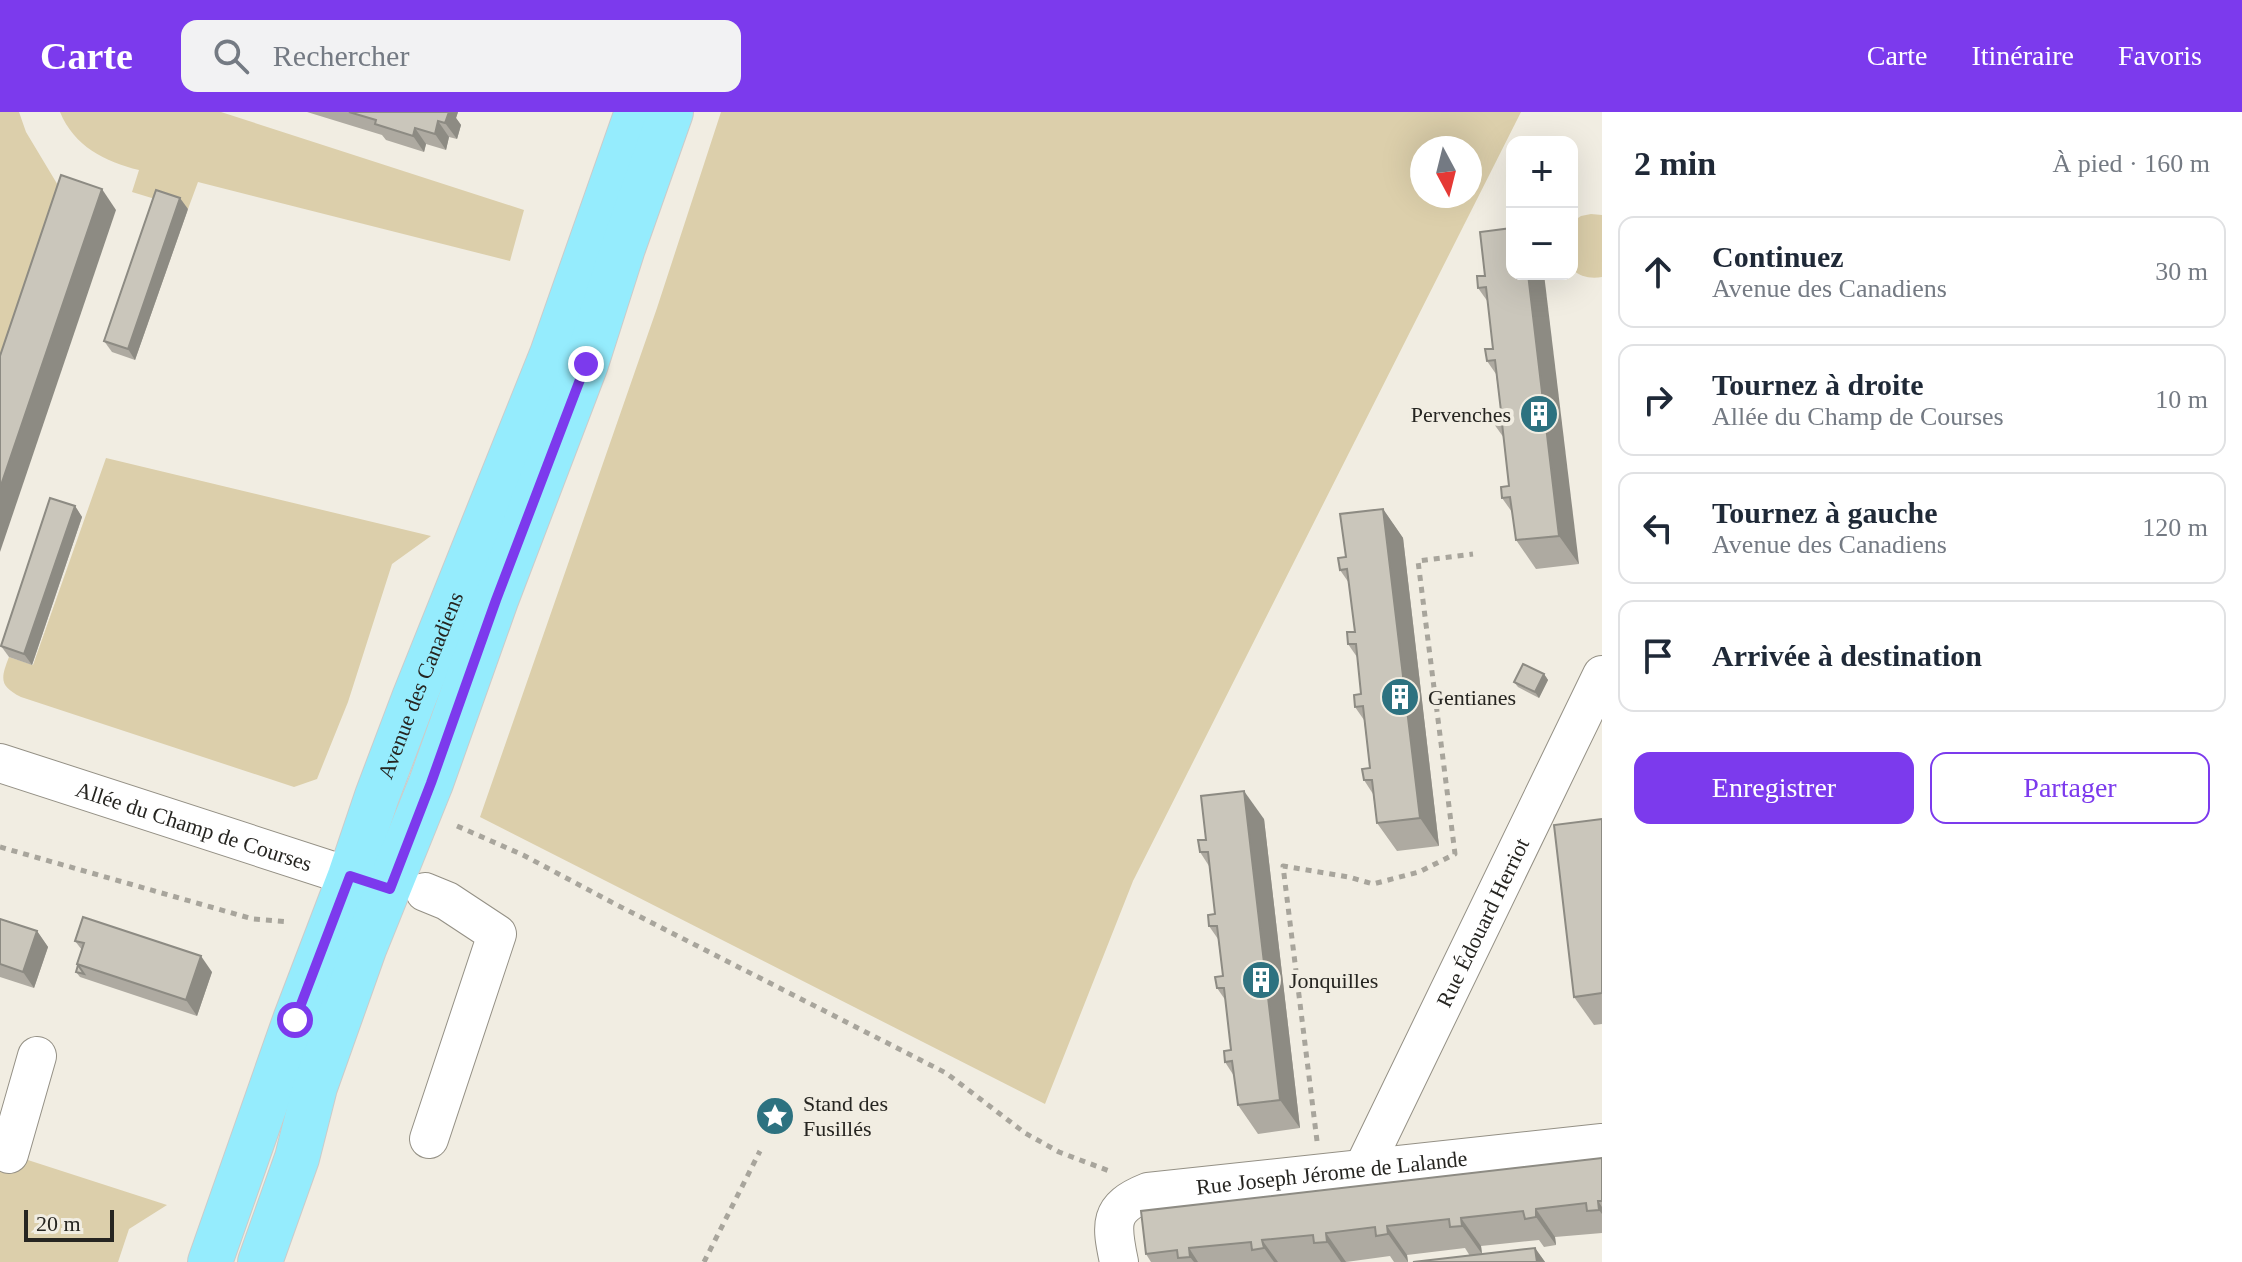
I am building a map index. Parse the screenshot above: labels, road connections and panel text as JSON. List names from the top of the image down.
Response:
{
  "streets": {
    "main road": ["Avenue des Canadiens"],
    "street": ["Allée du Champ de Courses", "Rue Édouard Herriot", "Rue Joseph Jérome de Lalande"]
  },
  "crossings": [
    ["Avenue des Canadiens", "Allée du Champ de Courses"],
    ["Rue Édouard Herriot", "Rue Joseph Jérome de Lalande"]
  ],
  "places": {
    "building": ["Pervenches", "Gentianes", "Jonquilles"],
    "place": ["Stand des Fusillés"]
  },
  "scale_bar": "20 m",
  "north": "bottom",
  "page": {
    "header": "Carte",
    "search": "Rechercher",
    "nav": ["Carte", "Itinéraire", "Favoris"],
    "heading": ["2 min", "À pied · 160 m"],
    "map_buttons": ["+", "−"],
    "list": [
      ["Continuez", "Avenue des Canadiens", "30 m"],
      ["Tournez à droite", "Allée du Champ de Courses", "10 m"],
      ["Tournez à gauche", "Avenue des Canadiens", "120 m"],
      "Arrivée à destination"
    ],
    "buttons": ["Enregistrer", "Partager"],
    "scale": "20 m"
  }
}
